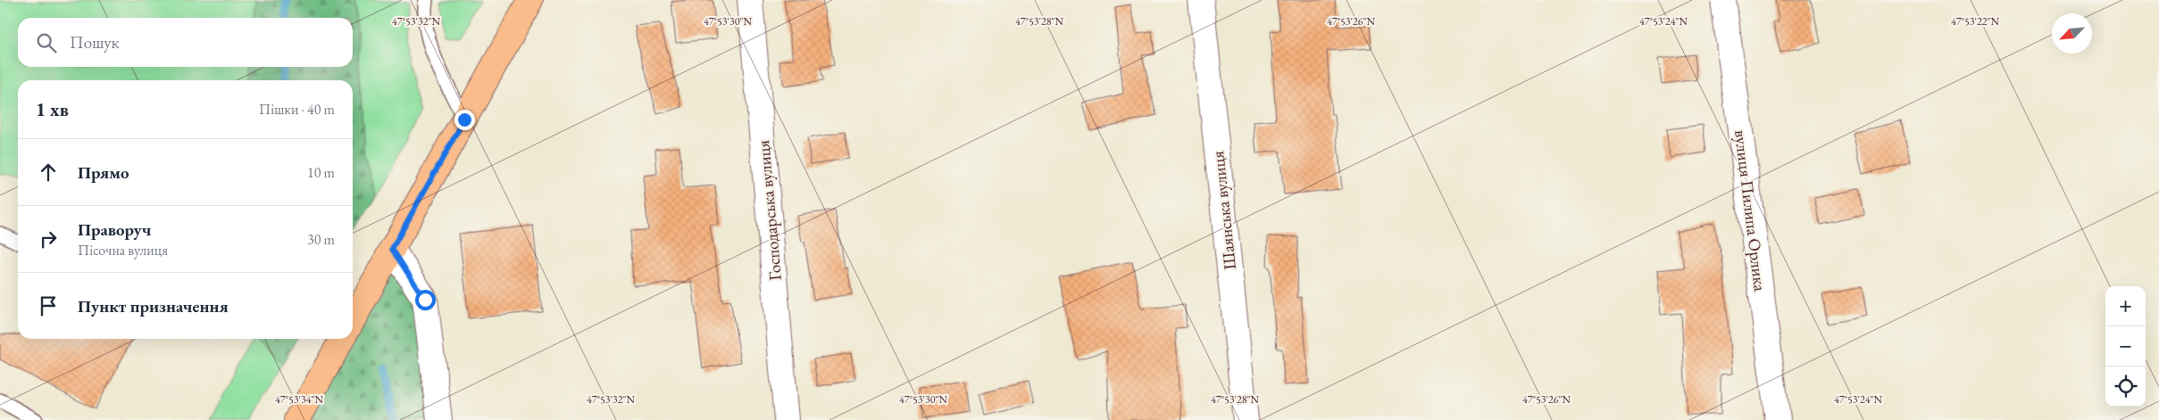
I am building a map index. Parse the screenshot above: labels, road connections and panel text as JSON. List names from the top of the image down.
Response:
{
  "streets": {
    "street": ["Господарська вулиця", "Шаянська вулиця", "вулиця Пилипа Орлика"]
  },
  "north": "bottom left",
  "page": {
    "search": "Пошук",
    "heading": ["1 хв", "Пішки · 40 m"],
    "list": [
      ["Прямо", "10 m"],
      ["Праворуч", "Пісочна вулиця", "30 m"],
      "Пункт призначення"
    ],
    "map_buttons": ["+", "−"]
  },
  "coordinates": [
    "47°53'32\"N",
    "47°53'30\"N",
    "47°53'28\"N",
    "47°53'26\"N",
    "47°53'24\"N",
    "47°53'22\"N",
    "47°53'34\"N"
  ]
}
